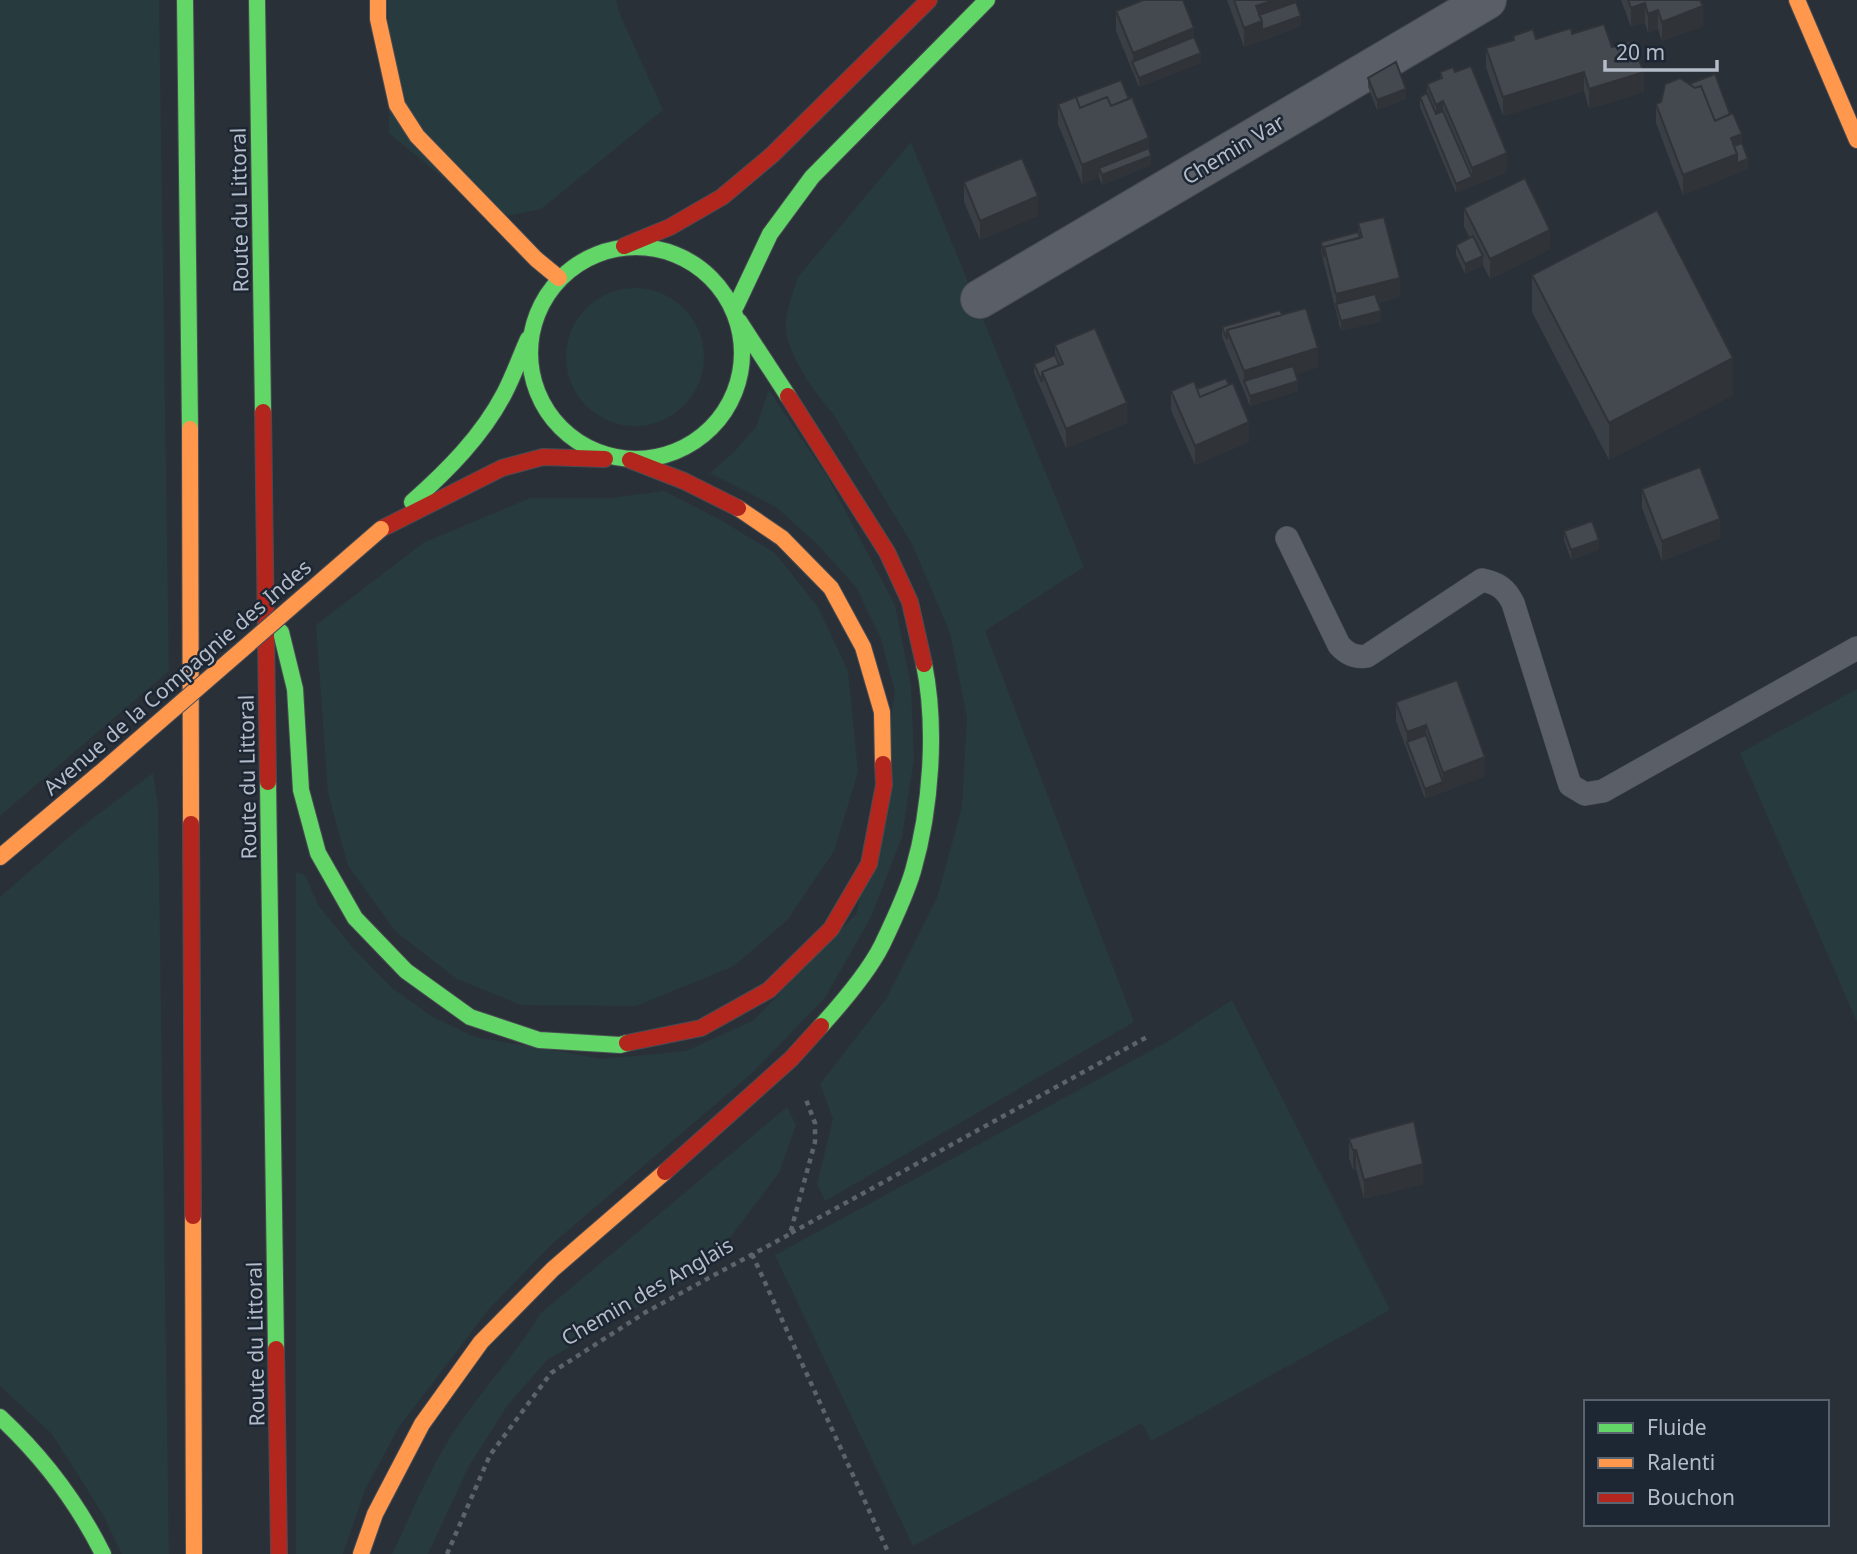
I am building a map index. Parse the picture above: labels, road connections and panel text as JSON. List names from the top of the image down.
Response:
{
  "streets": {
    "main road": ["Route du Littoral", "Avenue de la Compagnie des Indes"],
    "street": ["Chemin Var"],
    "path": ["Chemin des Anglais"]
  },
  "legend": ["Fluide", "Ralenti", "Bouchon"],
  "scale_bar": "20 m"
}
